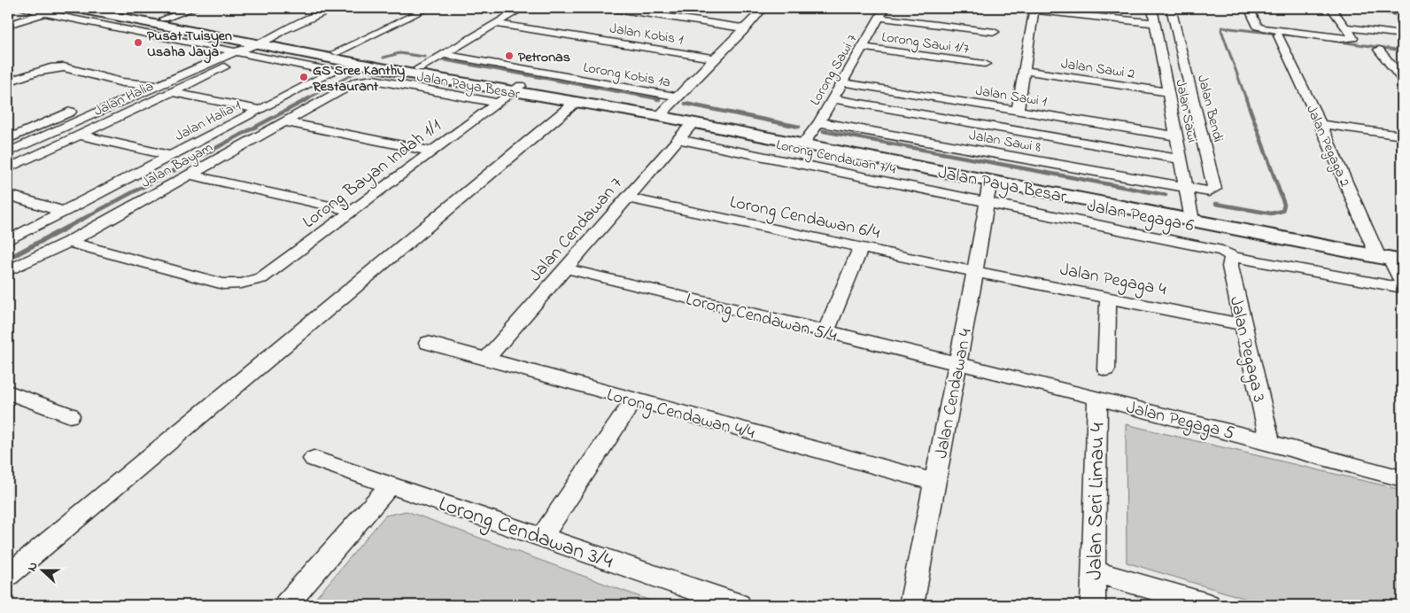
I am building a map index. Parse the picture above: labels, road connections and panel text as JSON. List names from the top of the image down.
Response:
{
  "streets": {
    "street": [
      "Jalan Kobis 1",
      "Lorong Sawi 1/7",
      "Jalan Sawi 2",
      "Lorong Sawi 7",
      "Lorong Kobis 1a",
      "Jalan Paya Besar",
      "Jalan Sawi 1",
      "Jalan Halia",
      "Jalan Bendi",
      "Jalan Sawi",
      "Jalan Halia 1",
      "Jalan Sawi 8",
      "Jalan Pegaga 2",
      "Lorong Cendawan 7/4",
      "Jalan Bayam",
      "Lorong Bayan Indah 1/1",
      "Jalan Pegaga 6",
      "Lorong Cendawan 6/4",
      "Jalan Cendawan 7",
      "Jalan Pegaga 4",
      "Lorong Cendawan 5/4",
      "Jalan Pegaga 3",
      "Jalan Cendawan 4",
      "Lorong Cendawan 4/4",
      "Jalan Pegaga 5",
      "Jalan Seri Limau 4",
      "Lorong Cendawan 3/4"
    ]
  },
  "crossings": [
    ["Lorong Sawi 1/7", "Lorong Sawi 7"],
    ["Jalan Sawi 2", "Jalan Sawi"],
    ["Lorong Sawi 7", "Jalan Paya Besar"],
    ["Lorong Sawi 7", "Jalan Sawi 1"],
    ["Lorong Sawi 7", "Jalan Sawi 8"],
    ["Jalan Paya Besar", "Jalan Halia"],
    ["Jalan Paya Besar", "Jalan Sawi"],
    ["Jalan Paya Besar", "Jalan Halia 1"],
    ["Jalan Paya Besar", "Jalan Pegaga 2"],
    ["Jalan Paya Besar", "Lorong Bayan Indah 1/1"],
    ["Jalan Paya Besar", "Jalan Cendawan 7"],
    ["Jalan Paya Besar", "Jalan Cendawan 4"],
    ["Jalan Sawi 1", "Jalan Sawi"],
    ["Jalan Halia", "Jalan Halia 1"],
    ["Jalan Bendi", "Jalan Sawi"],
    ["Jalan Bendi", "Jalan Sawi 8"],
    ["Jalan Sawi", "Jalan Sawi 8"],
    ["Lorong Cendawan 7/4", "Jalan Pegaga 6"],
    ["Lorong Cendawan 7/4", "Jalan Cendawan 7"],
    ["Lorong Cendawan 7/4", "Jalan Cendawan 4"],
    ["Jalan Bayam", "Lorong Bayan Indah 1/1"],
    ["Jalan Pegaga 6", "Jalan Pegaga 3"],
    ["Jalan Pegaga 6", "Jalan Cendawan 4"],
    ["Lorong Cendawan 6/4", "Jalan Cendawan 7"],
    ["Lorong Cendawan 6/4", "Jalan Pegaga 4"],
    ["Lorong Cendawan 6/4", "Jalan Cendawan 4"],
    ["Jalan Cendawan 7", "Lorong Cendawan 5/4"],
    ["Jalan Cendawan 7", "Lorong Cendawan 4/4"],
    ["Jalan Pegaga 4", "Jalan Pegaga 3"],
    ["Jalan Pegaga 4", "Jalan Cendawan 4"],
    ["Lorong Cendawan 5/4", "Jalan Cendawan 4"],
    ["Lorong Cendawan 5/4", "Jalan Pegaga 5"],
    ["Jalan Pegaga 3", "Jalan Pegaga 5"],
    ["Jalan Cendawan 4", "Lorong Cendawan 4/4"],
    ["Jalan Cendawan 4", "Jalan Pegaga 5"],
    ["Jalan Pegaga 5", "Jalan Seri Limau 4"]
  ],
  "places": ["Pusat Tuisyen Usaha Jaya", "Petronas", "GS Sree Kanthy Restaurant"],
  "north": "left"
}
